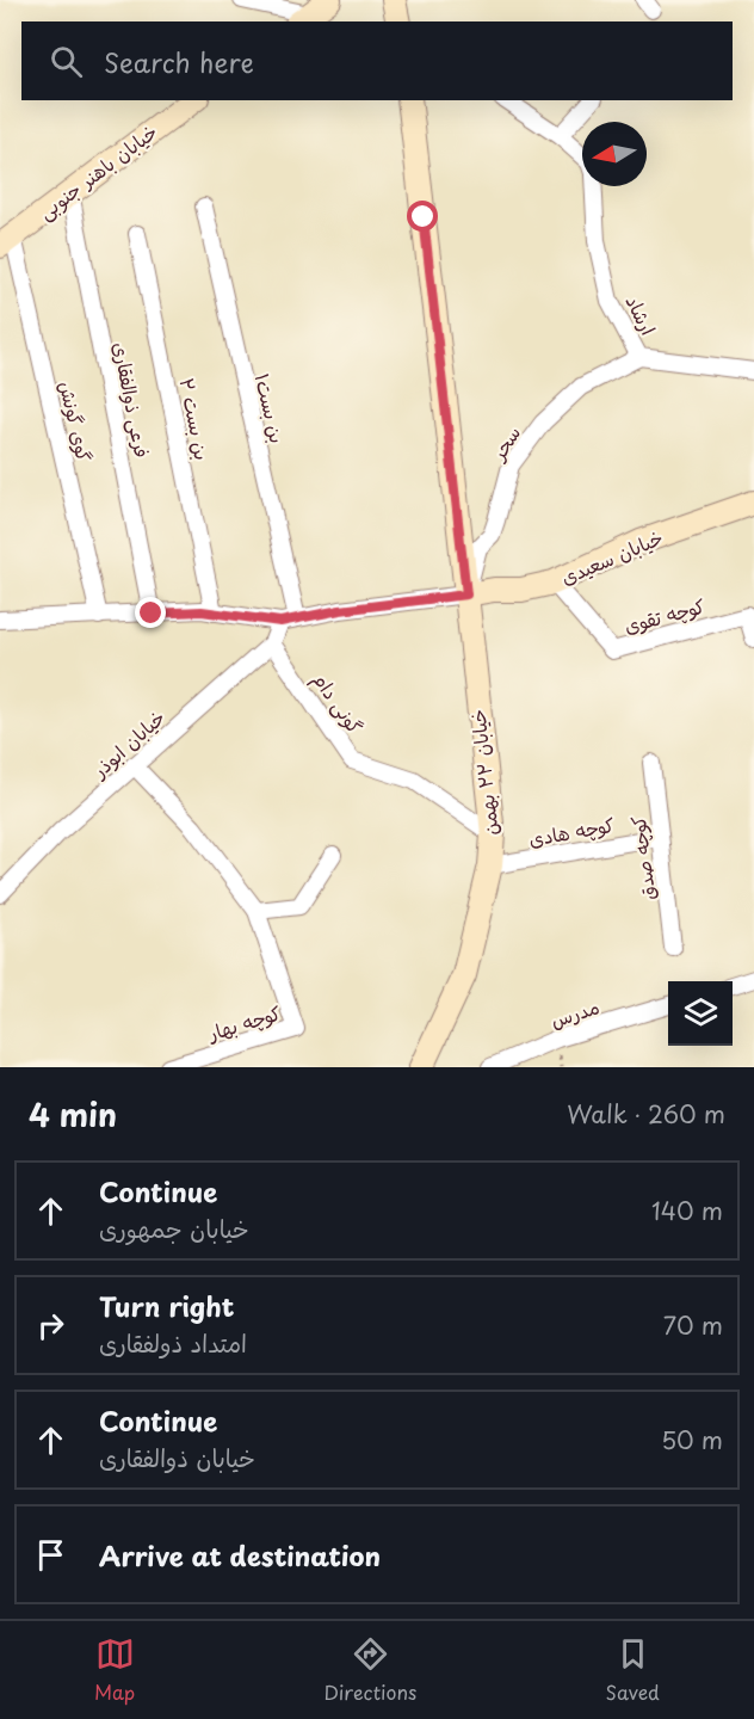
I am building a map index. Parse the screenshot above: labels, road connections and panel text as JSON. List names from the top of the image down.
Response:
{
  "streets": {
    "street": [
      "خیابان باهنر جنوبی",
      "ارشاد",
      "فرعی ذوالفقاری",
      "بن بست۱",
      "بن بست ۲",
      "گوی گونش",
      "سحر",
      "خیابان سعیدی",
      "کوچه تقوی",
      "گونی دام",
      "خیابان ابوذر",
      "خیابان ۲۲ بهمن",
      "کوچه هادی",
      "کوچه صدق",
      "مدرس",
      "کوچه بهار"
    ]
  },
  "crossings": [
    ["خیابان باهنر جنوبی", "فرعی ذوالفقاری"],
    ["خیابان باهنر جنوبی", "گوی گونش"],
    ["ارشاد", "سحر"],
    ["سحر", "خیابان سعیدی"],
    ["سحر", "خیابان ۲۲ بهمن"],
    ["خیابان سعیدی", "کوچه تقوی"],
    ["خیابان سعیدی", "خیابان ۲۲ بهمن"],
    ["گونی دام", "خیابان ابوذر"],
    ["گونی دام", "خیابان ۲۲ بهمن"],
    ["خیابان ابوذر", "کوچه بهار"],
    ["خیابان ۲۲ بهمن", "کوچه هادی"],
    ["کوچه هادی", "کوچه صدق"]
  ],
  "north": "left",
  "page": {
    "search": "Search here",
    "heading": ["4 min", "Walk · 260 m"],
    "list": [
      ["Continue", "خیابان جمهوری", "140 m"],
      ["Turn right", "امتداد ذولفقاری", "70 m"],
      ["Continue", "خیابان ذوالفقاری", "50 m"],
      "Arrive at destination"
    ],
    "nav": ["Map", "Directions", "Saved"]
  }
}
